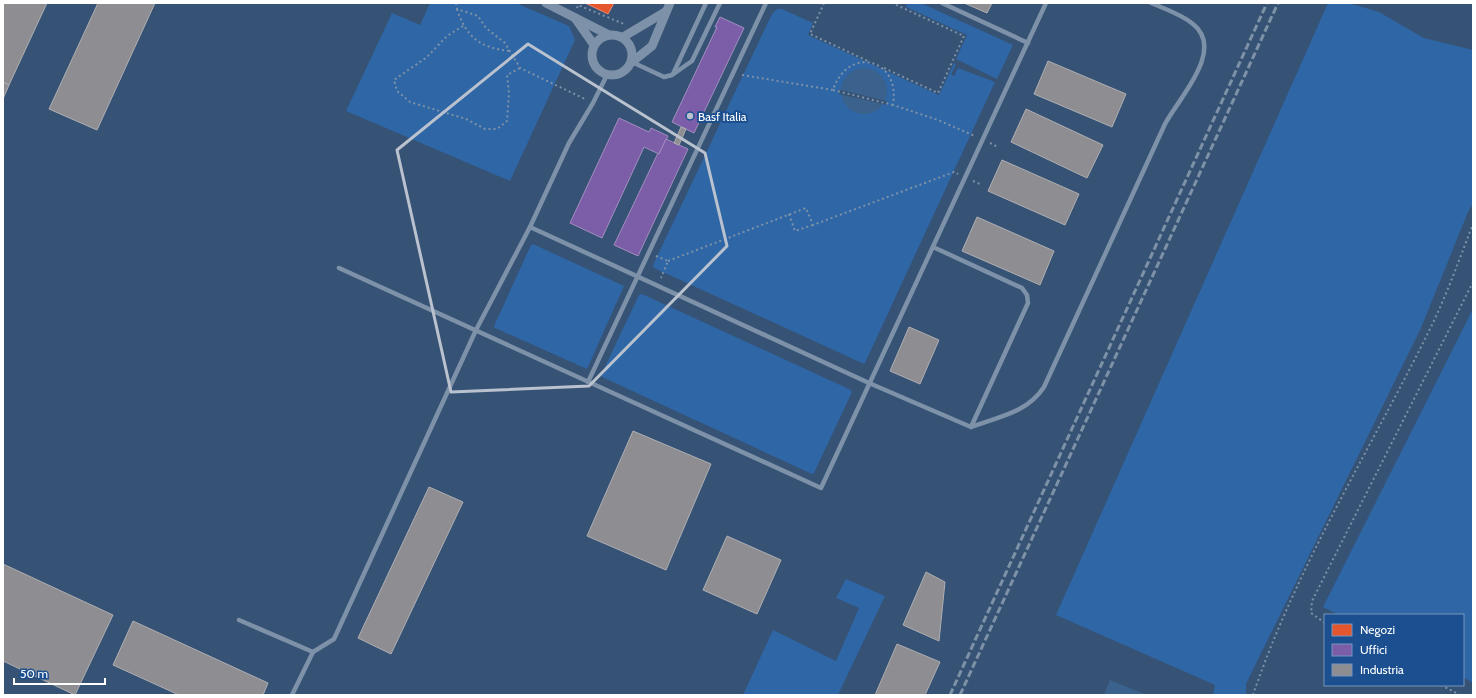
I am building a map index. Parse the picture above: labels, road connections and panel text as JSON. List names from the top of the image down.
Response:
{
  "places": ["Basf Italia"],
  "legend": ["Negozi", "Uffici", "Industria"],
  "scale_bar": "50 m"
}
